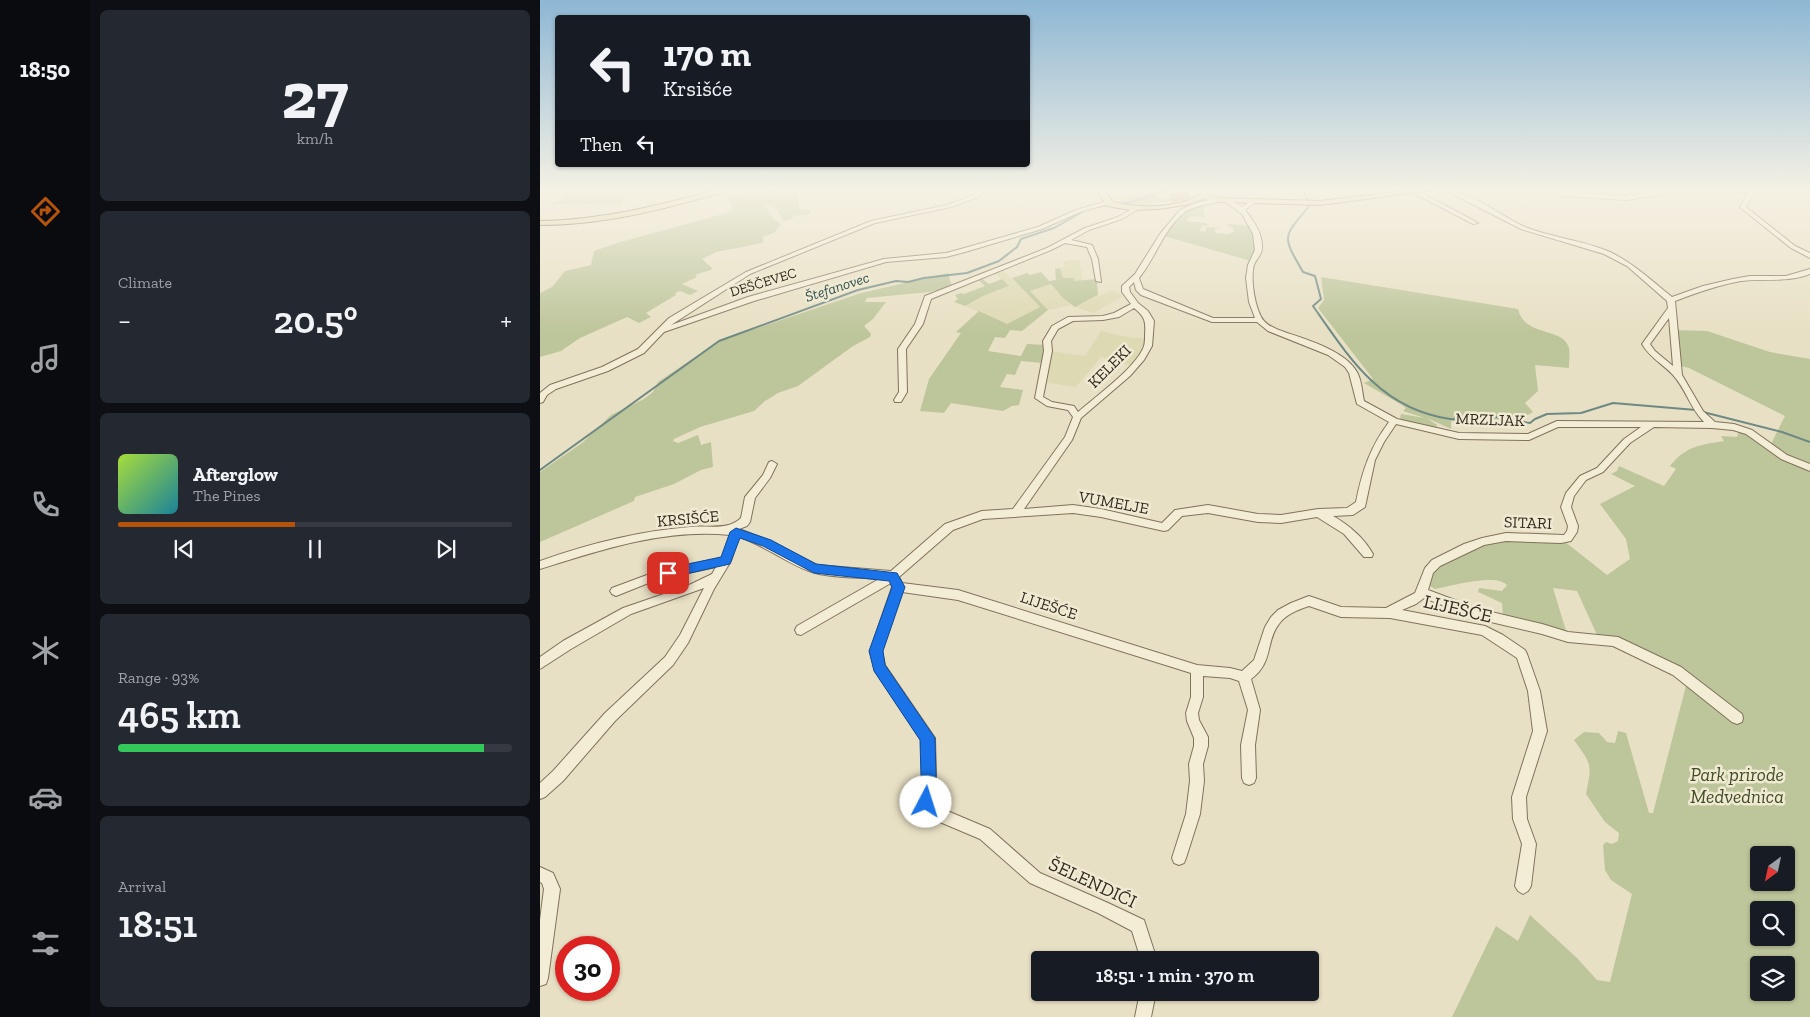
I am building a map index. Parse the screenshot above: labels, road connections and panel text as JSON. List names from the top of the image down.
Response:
{
  "streets": {
    "street": [
      "DEŠČEVEC",
      "KELEKI",
      "MRZLJAK",
      "VUMELJE",
      "KRSIŠĆE",
      "SITARI",
      "LIJEŠĆE",
      "ŠELENDIĆI"
    ]
  },
  "crossings": [
    ["MRZLJAK", "VUMELJE"],
    ["MRZLJAK", "SITARI"],
    ["KRSIŠĆE", "LIJEŠĆE"],
    ["KRSIŠĆE", "ŠELENDIĆI"],
    ["LIJEŠĆE", "ŠELENDIĆI"]
  ],
  "water": ["Štefanovec"],
  "parks": ["Park prirode Medvednica"],
  "north": "bottom left",
  "page": {
    "tabs": "18:50",
    "tile": [
      ["27", "km/h"],
      "Climate",
      ["Range · 93%", "465 km"],
      ["Arrival", "18:51"]
    ],
    "turn": ["170 m", "Krsišće"],
    "then": "Then",
    "heat": ["−", "20.5°", "+"],
    "song": ["Afterglow", "The Pines"],
    "limit": "30",
    "trip": "18:51 · 1 min · 370 m"
  }
}
